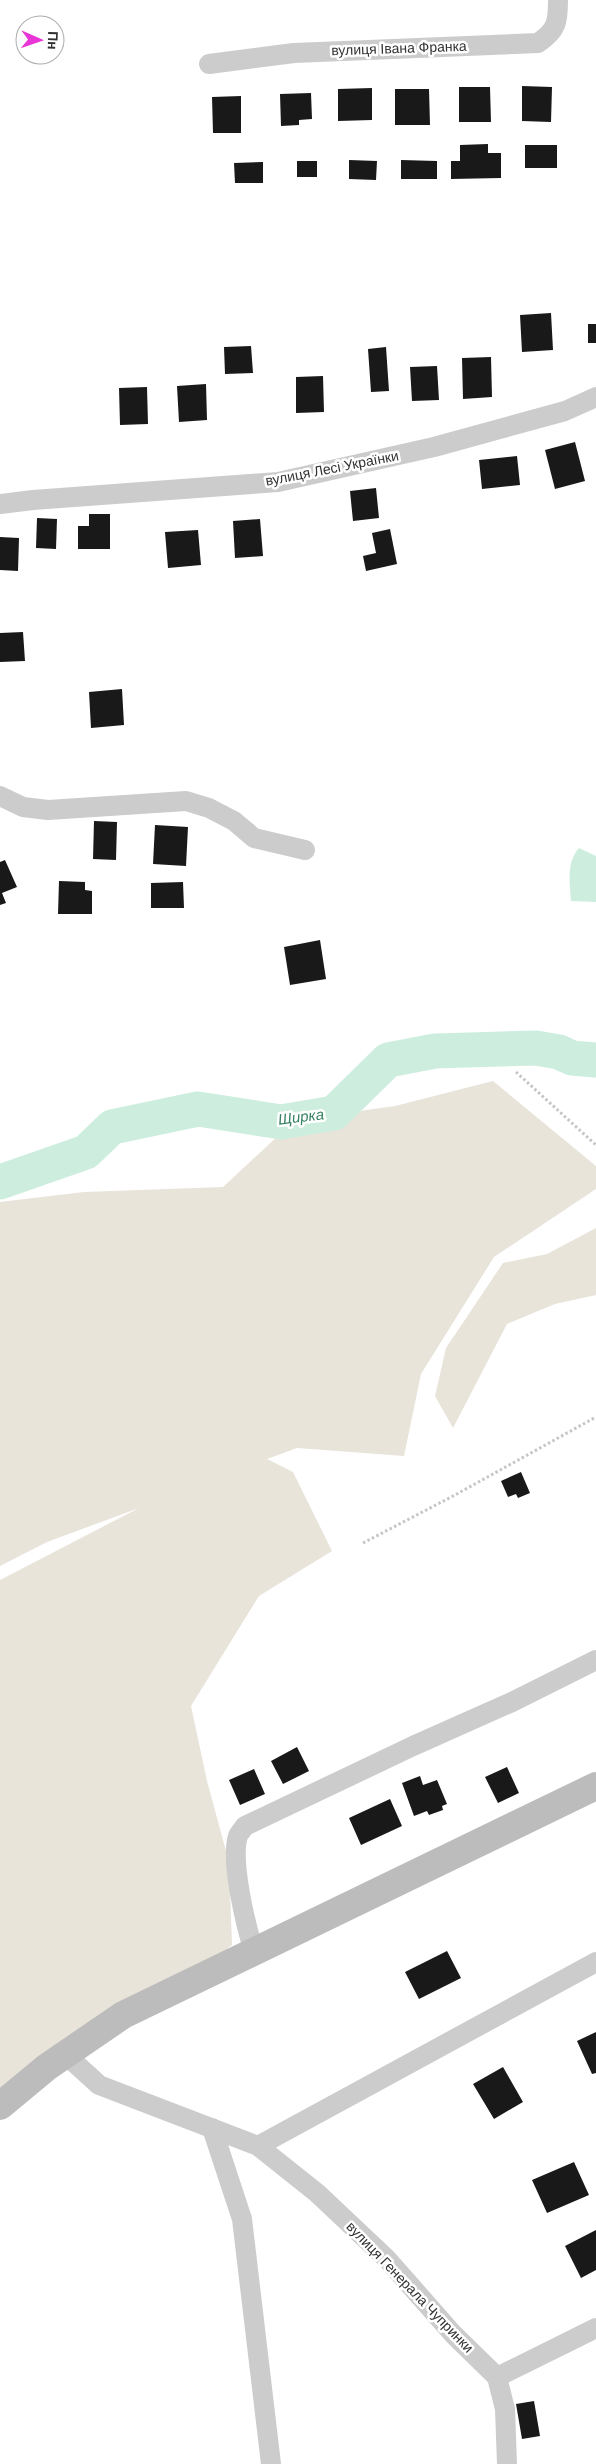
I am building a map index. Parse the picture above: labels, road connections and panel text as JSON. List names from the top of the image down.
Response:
{
  "streets": {
    "street": ["вулиця Івана Франка", "вулиця Лесі Українки", "вулиця Генерала Чупринки"]
  },
  "water": ["Щирка"],
  "north": "right"
}
